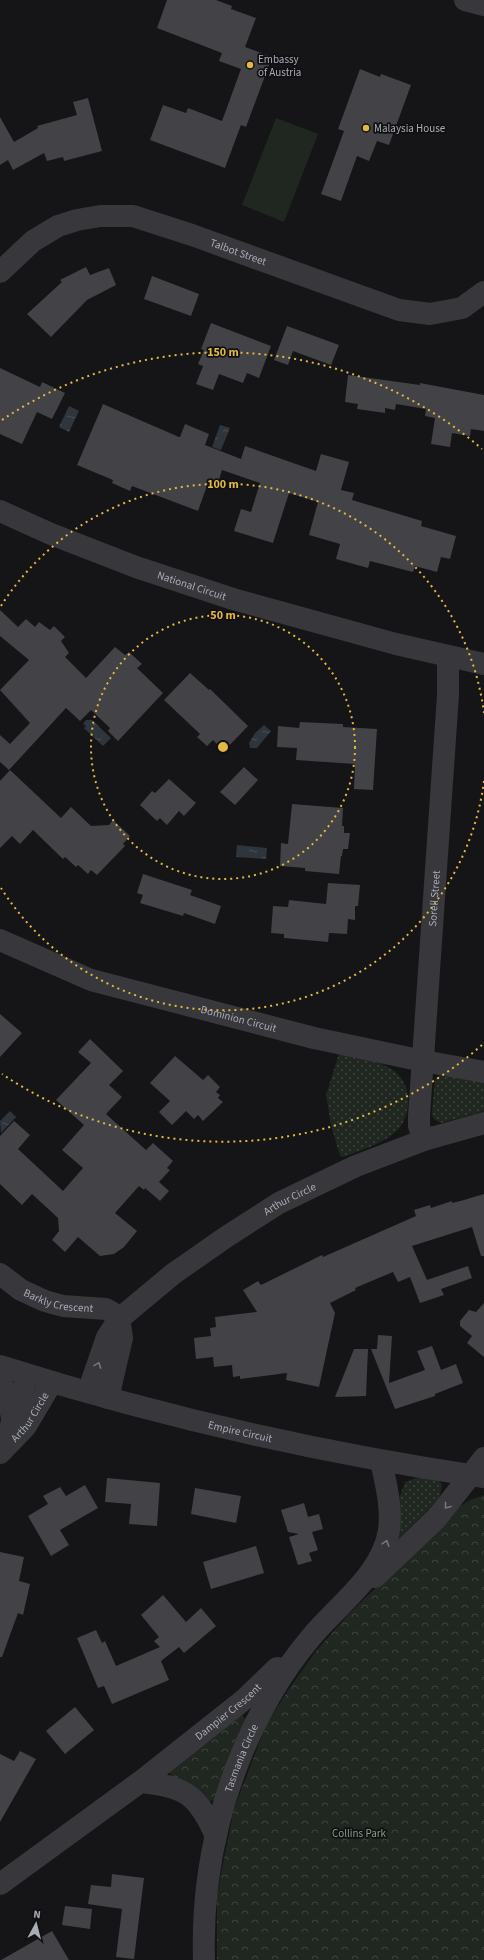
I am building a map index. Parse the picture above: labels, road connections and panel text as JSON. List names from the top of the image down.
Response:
{
  "streets": {
    "street": [
      "Talbot Street",
      "National Circuit",
      "Sorell Street",
      "Dominion Circuit",
      "Arthur Circle",
      "Barkly Crescent",
      "Empire Circuit",
      "Dampier Crescent",
      "Tasmania Circle"
    ]
  },
  "crossings": [
    ["National Circuit", "Sorell Street"],
    ["Sorell Street", "Dominion Circuit"],
    ["Sorell Street", "Arthur Circle"],
    ["Arthur Circle", "Barkly Crescent"],
    ["Arthur Circle", "Empire Circuit"],
    ["Empire Circuit", "Tasmania Circle"],
    ["Dampier Crescent", "Tasmania Circle"]
  ],
  "parks": ["Collins Park"],
  "places": ["Embassy of Austria", "Malaysia House"],
  "north": "top",
  "rings": ["150 m", "100 m", "50 m"]
}
